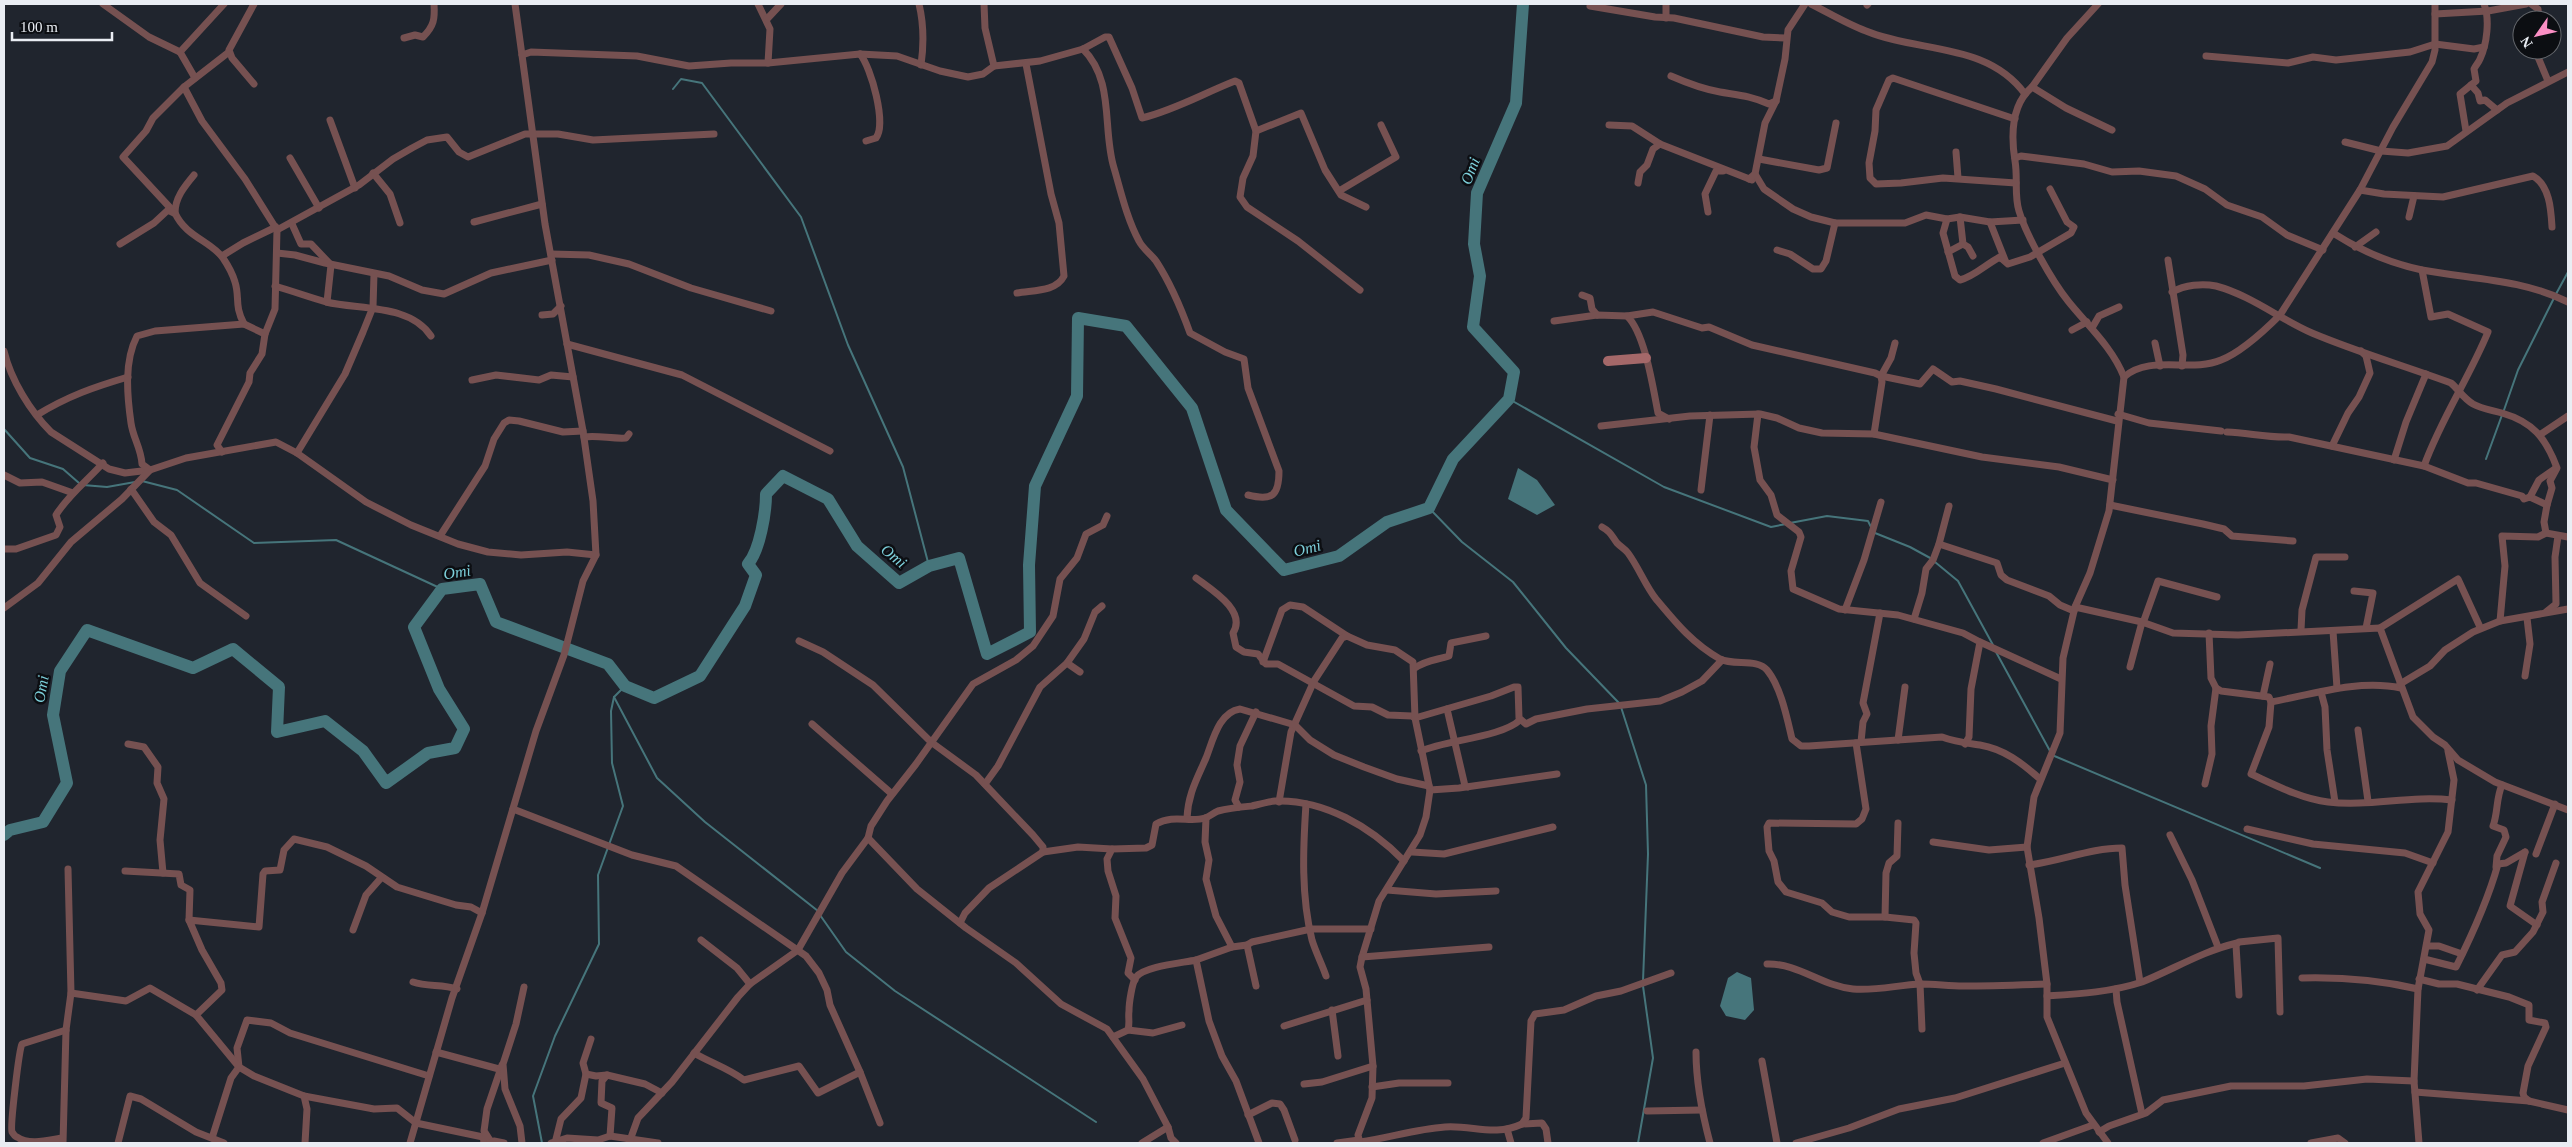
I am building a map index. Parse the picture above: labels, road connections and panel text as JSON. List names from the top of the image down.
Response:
{
  "water": ["Omi"],
  "scale_bar": "100 m",
  "north": "bottom left"
}
